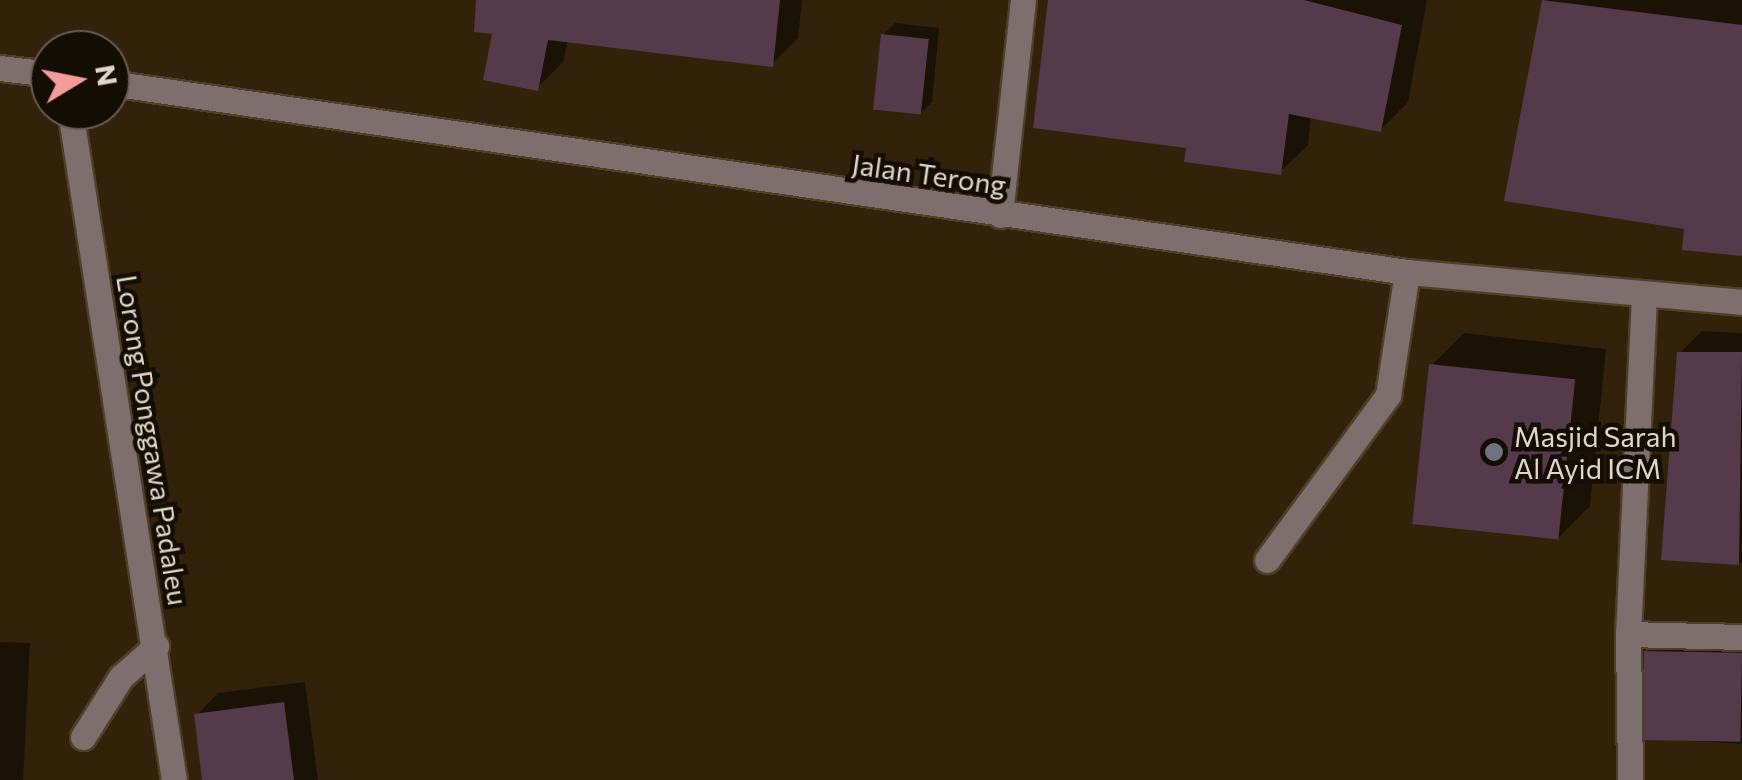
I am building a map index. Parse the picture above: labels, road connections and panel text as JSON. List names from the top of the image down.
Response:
{
  "streets": {
    "street": ["Jalan Terong", "Lorong Ponggawa Padaleu"]
  },
  "places": ["Masjid Sarah Al Ayid ICM"],
  "north": "right"
}
